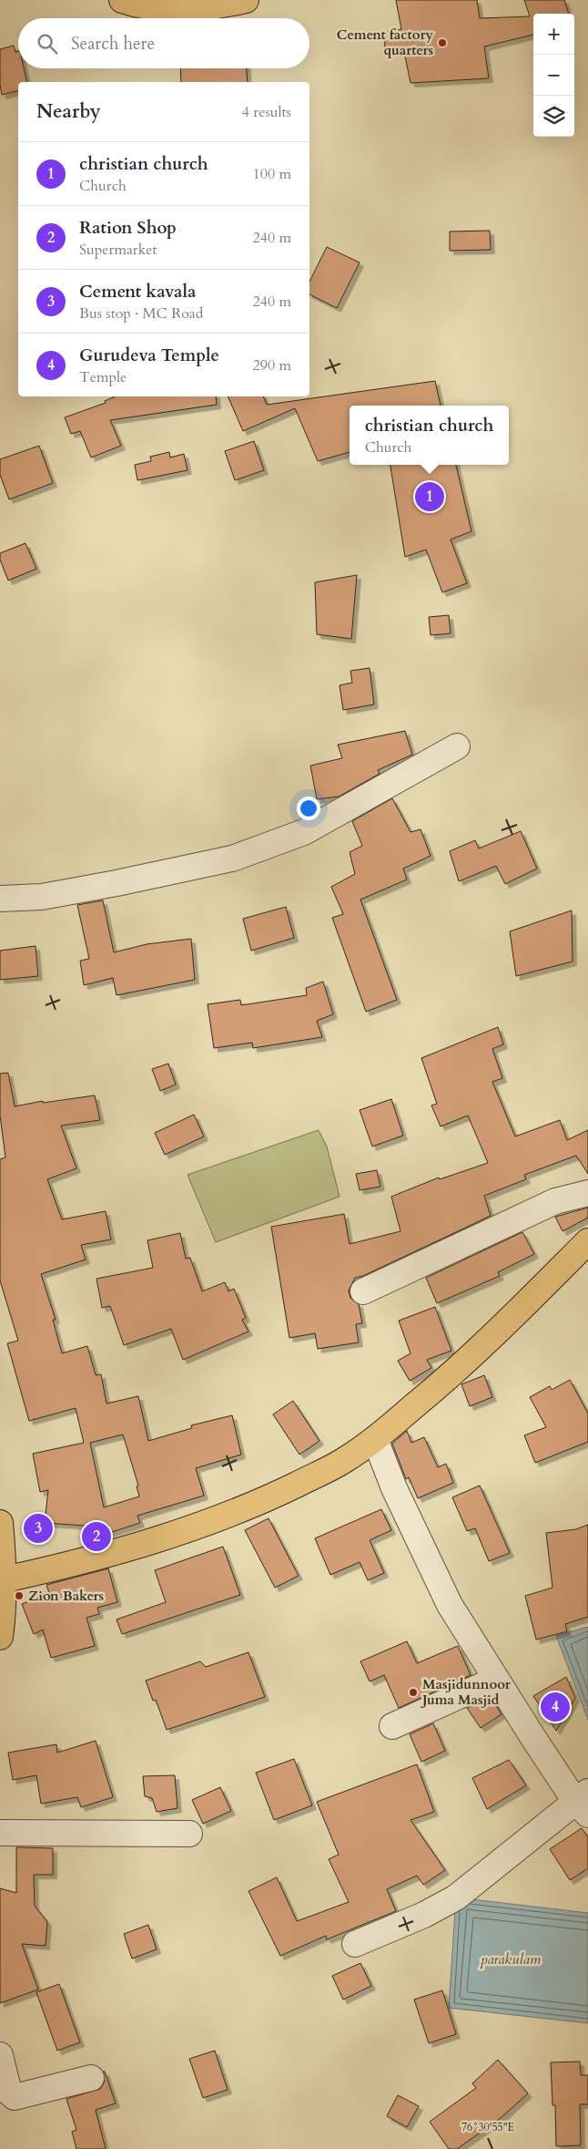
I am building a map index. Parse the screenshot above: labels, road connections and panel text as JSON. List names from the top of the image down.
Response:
{
  "water": ["parakulam"],
  "places": ["Cement factory quarters", "Zion Bakers", "Masjidunnoor Juma Masjid"],
  "page": {
    "map_buttons": ["+", "−"],
    "search": "Search here",
    "heading": ["Nearby", "4 results"],
    "list": [
      {
        "mark": "1",
        "name": "christian church",
        "note": "Church",
        "value": "100 m"
      },
      {
        "mark": "2",
        "name": "Ration Shop",
        "note": "Supermarket",
        "value": "240 m"
      },
      {
        "mark": "3",
        "name": "Cement kavala",
        "note": "Bus stop · MC Road",
        "value": "240 m"
      },
      {
        "mark": "4",
        "name": "Gurudeva Temple",
        "note": "Temple",
        "value": "290 m"
      }
    ],
    "popup": ["christian church", "Church"],
    "pins": [
      "1",
      "3",
      "2",
      "4"
    ]
  },
  "coordinates": ["76°30'55\"E"]
}
